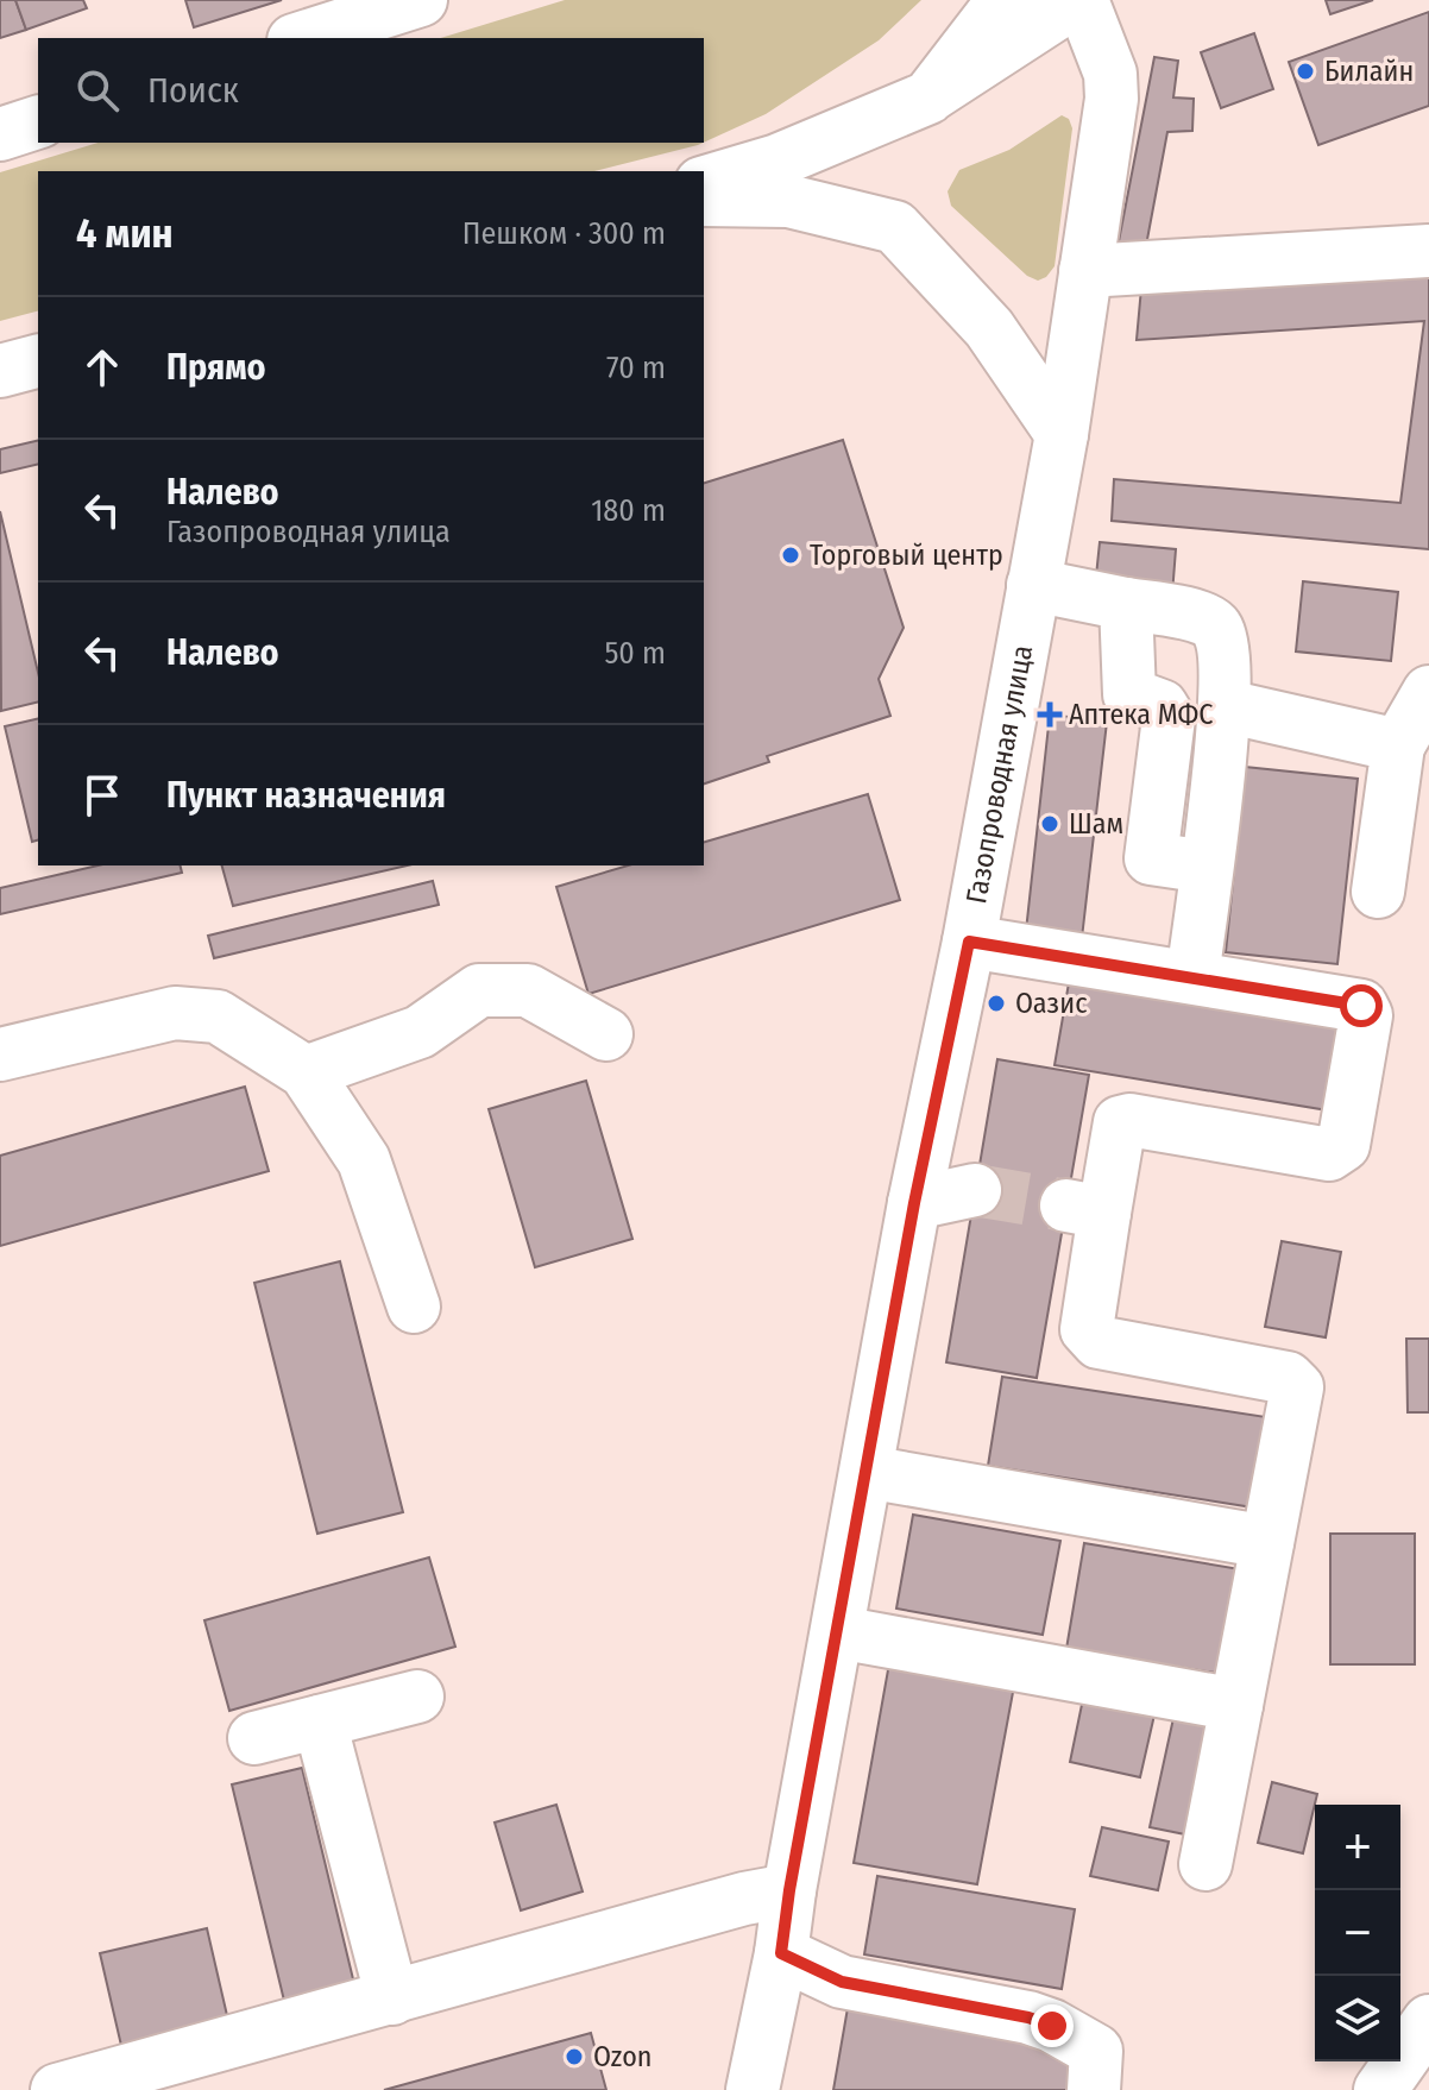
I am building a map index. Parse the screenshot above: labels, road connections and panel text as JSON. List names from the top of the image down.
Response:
{
  "streets": {
    "main road": ["Газопроводная улица"]
  },
  "places": {
    "other": [
      "Билайн",
      "Торговый центр",
      "Шам",
      "Оазис",
      "Ozon"
    ],
    "health": ["Аптека МФС"]
  },
  "page": {
    "search": "Поиск",
    "heading": ["4 мин", "Пешком · 300 m"],
    "list": [
      ["Прямо", "70 m"],
      ["Налево", "Газопроводная улица", "180 m"],
      ["Налево", "50 m"],
      "Пункт назначения"
    ],
    "map_buttons": ["+", "−"]
  }
}
